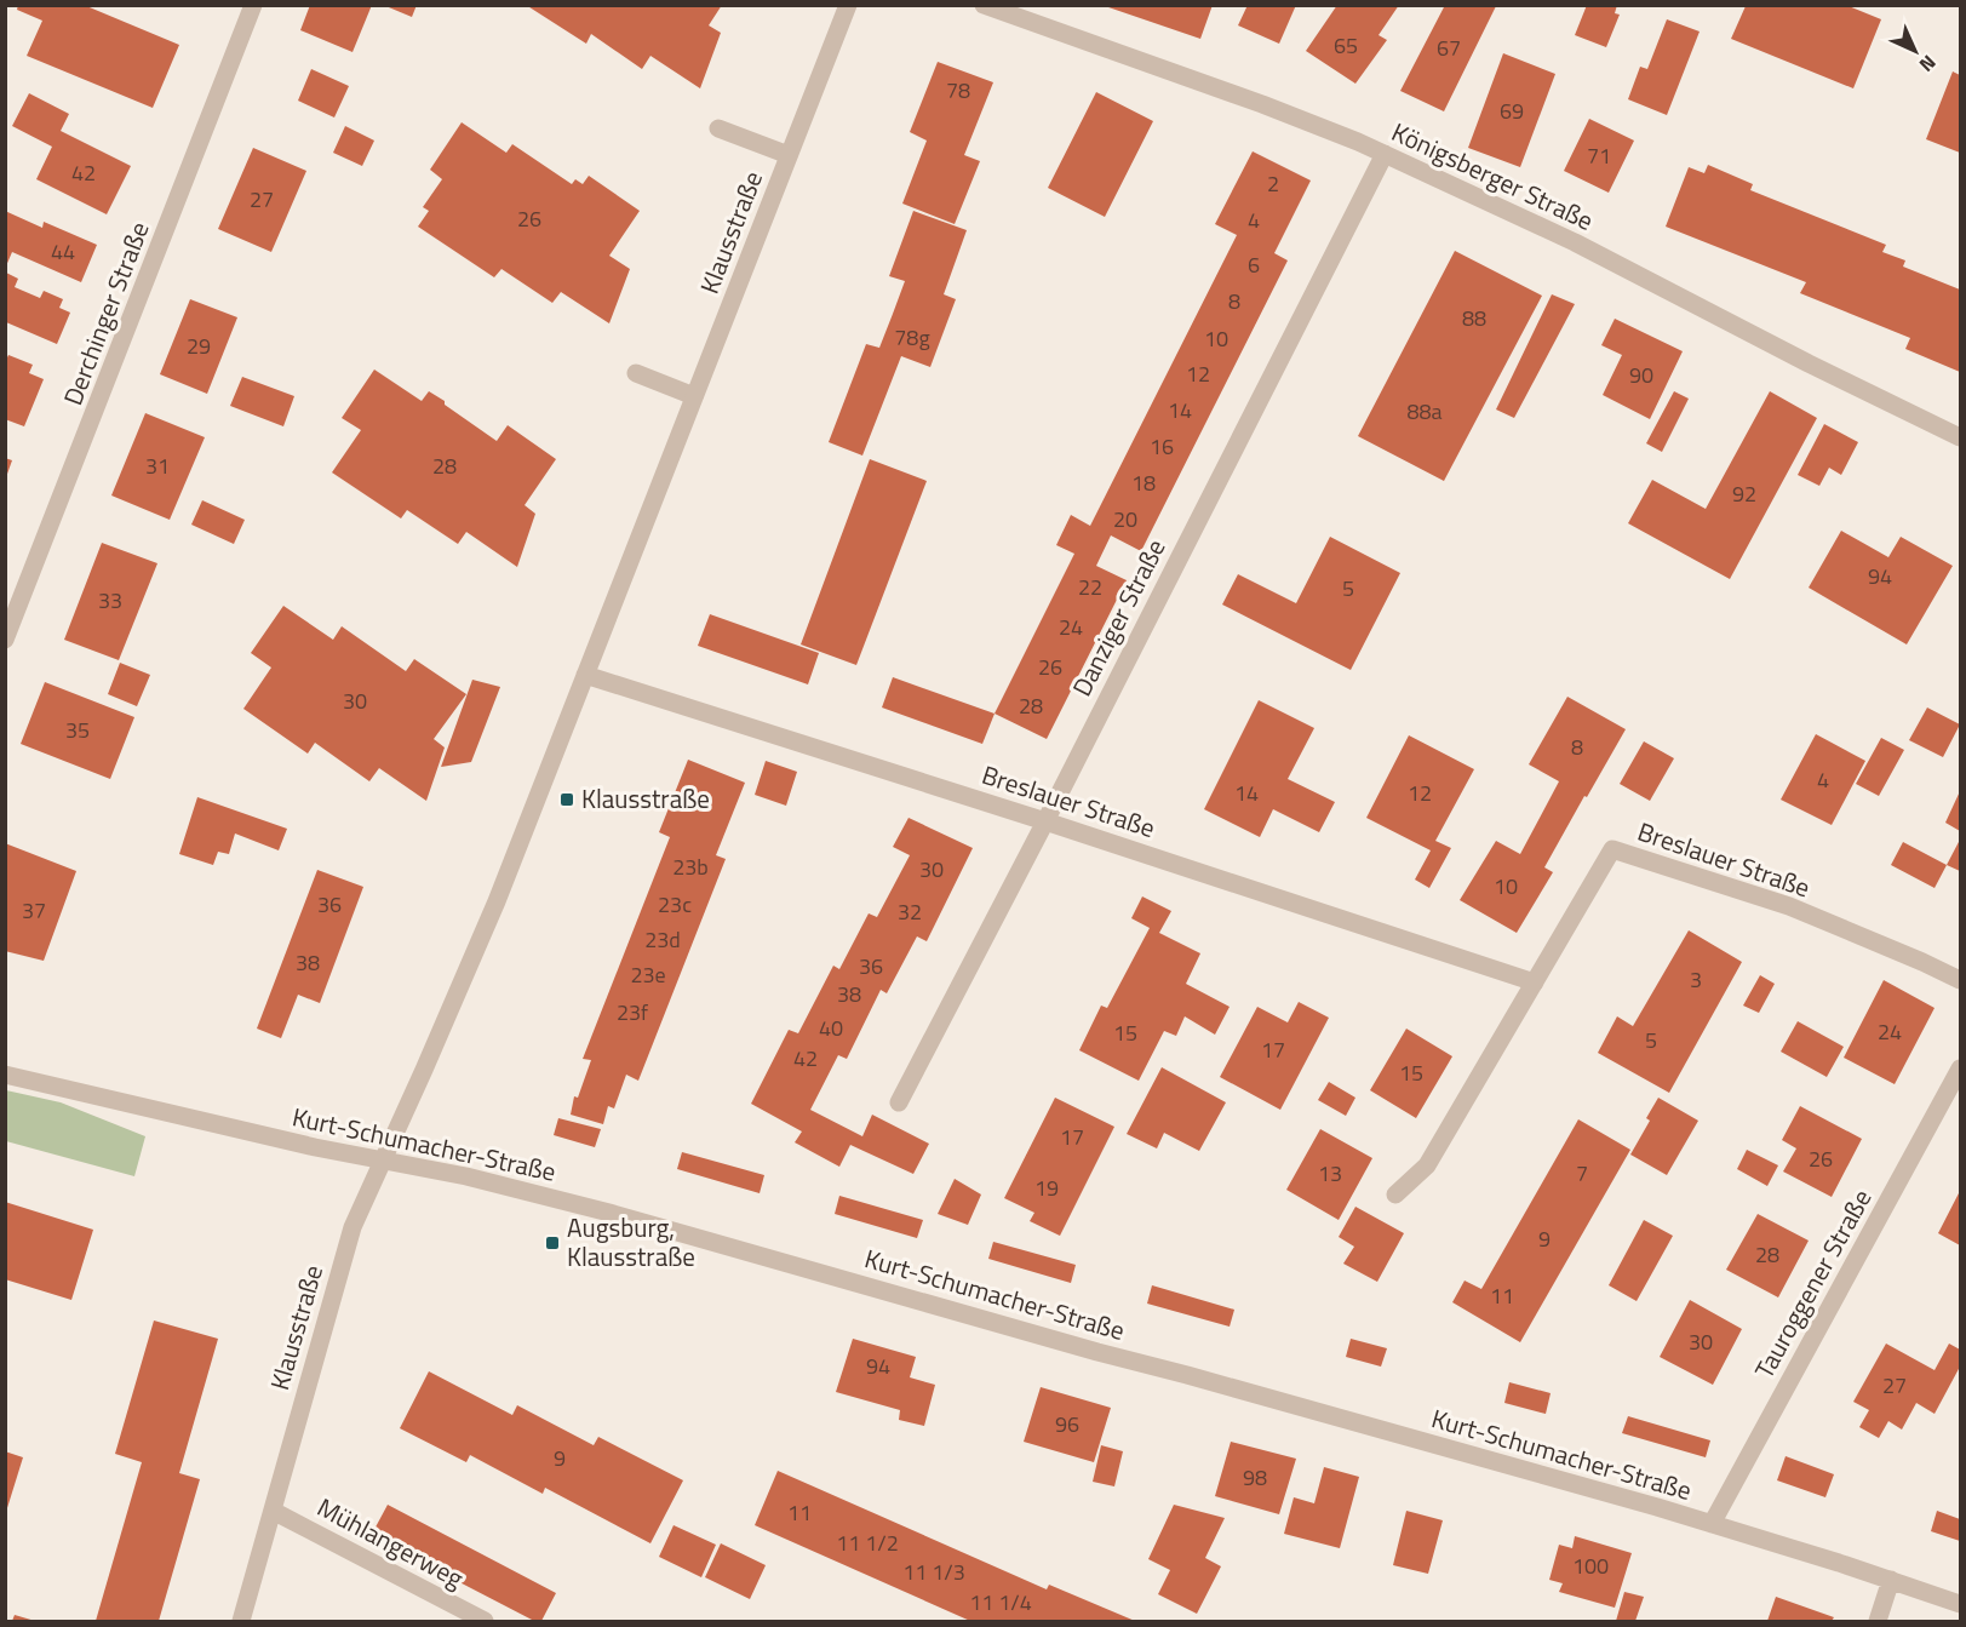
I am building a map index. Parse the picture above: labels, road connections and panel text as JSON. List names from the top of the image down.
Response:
{
  "streets": {
    "street": [
      "Königsberger Straße",
      "Klausstraße",
      "Derchinger Straße",
      "Danziger Straße",
      "Breslauer Straße",
      "Kurt-Schumacher-Straße",
      "Tauroggener Straße",
      "Mühlangerweg"
    ]
  },
  "crossings": [
    ["Königsberger Straße", "Danziger Straße"],
    ["Klausstraße", "Breslauer Straße"],
    ["Klausstraße", "Kurt-Schumacher-Straße"],
    ["Klausstraße", "Mühlangerweg"],
    ["Danziger Straße", "Breslauer Straße"],
    ["Kurt-Schumacher-Straße", "Tauroggener Straße"]
  ],
  "places": {
    "transit": ["Klausstraße", "Augsburg, Klausstraße"]
  },
  "house_numbers": [
    "65",
    "67",
    "78",
    "69",
    "71",
    "42",
    "2",
    "27",
    "26",
    "4",
    "44",
    "6",
    "8",
    "88",
    "78g",
    "10",
    "29",
    "12",
    "90",
    "14",
    "88a",
    "16",
    "31",
    "28",
    "18",
    "92",
    "20",
    "94",
    "22",
    "5",
    "33",
    "24",
    "26",
    "30",
    "28",
    "35",
    "8",
    "4",
    "14",
    "12",
    "23b",
    "30",
    "10",
    "36",
    "23c",
    "37",
    "32",
    "23d",
    "38",
    "36",
    "23e",
    "3",
    "38",
    "23f",
    "40",
    "24",
    "15",
    "5",
    "17",
    "42",
    "15",
    "17",
    "26",
    "13",
    "7",
    "19",
    "9",
    "28",
    "11",
    "30",
    "94",
    "27",
    "96",
    "9",
    "98",
    "11",
    "11 1/2",
    "100",
    "11 1/3",
    "11 1/4"
  ],
  "north": "bottom right"
}
